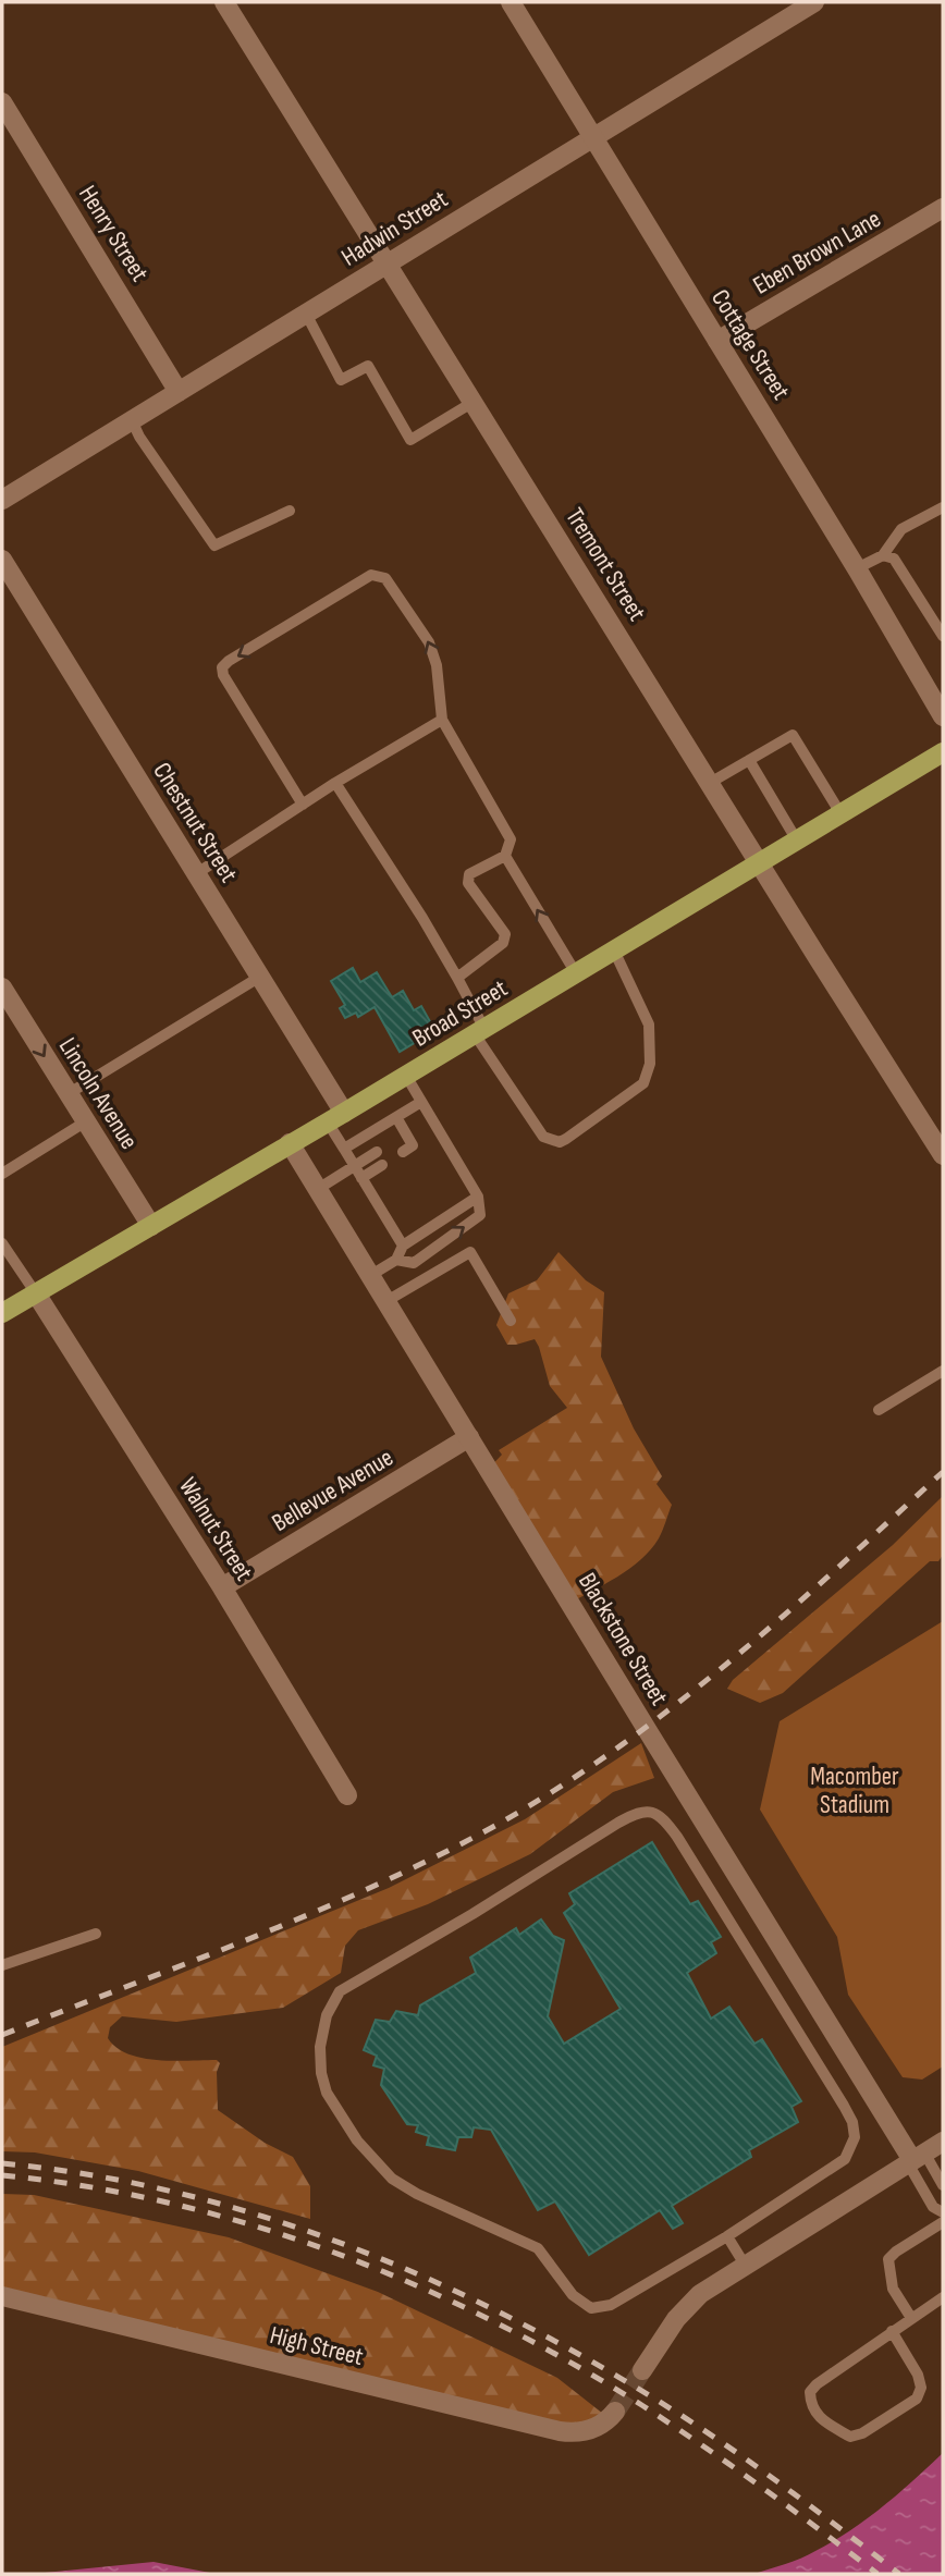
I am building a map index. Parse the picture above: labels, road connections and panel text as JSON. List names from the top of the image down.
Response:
{
  "streets": {
    "main road": ["Broad Street"],
    "street": [
      "Hadwin Street",
      "Henry Street",
      "Eben Brown Lane",
      "Cottage Street",
      "Tremont Street",
      "Chestnut Street",
      "Lincoln Avenue",
      "Bellevue Avenue",
      "Walnut Street",
      "Blackstone Street",
      "High Street"
    ]
  },
  "crossings": [
    ["Hadwin Street", "Henry Street"],
    ["Hadwin Street", "Cottage Street"],
    ["Hadwin Street", "Tremont Street"],
    ["Eben Brown Lane", "Cottage Street"],
    ["Tremont Street", "Broad Street"],
    ["Chestnut Street", "Broad Street"],
    ["Broad Street", "Lincoln Avenue"],
    ["Broad Street", "Walnut Street"],
    ["Broad Street", "Blackstone Street"],
    ["Bellevue Avenue", "Walnut Street"],
    ["Bellevue Avenue", "Blackstone Street"]
  ],
  "one_way": ["Lincoln Avenue"],
  "parks": ["Macomber Stadium"]
}
